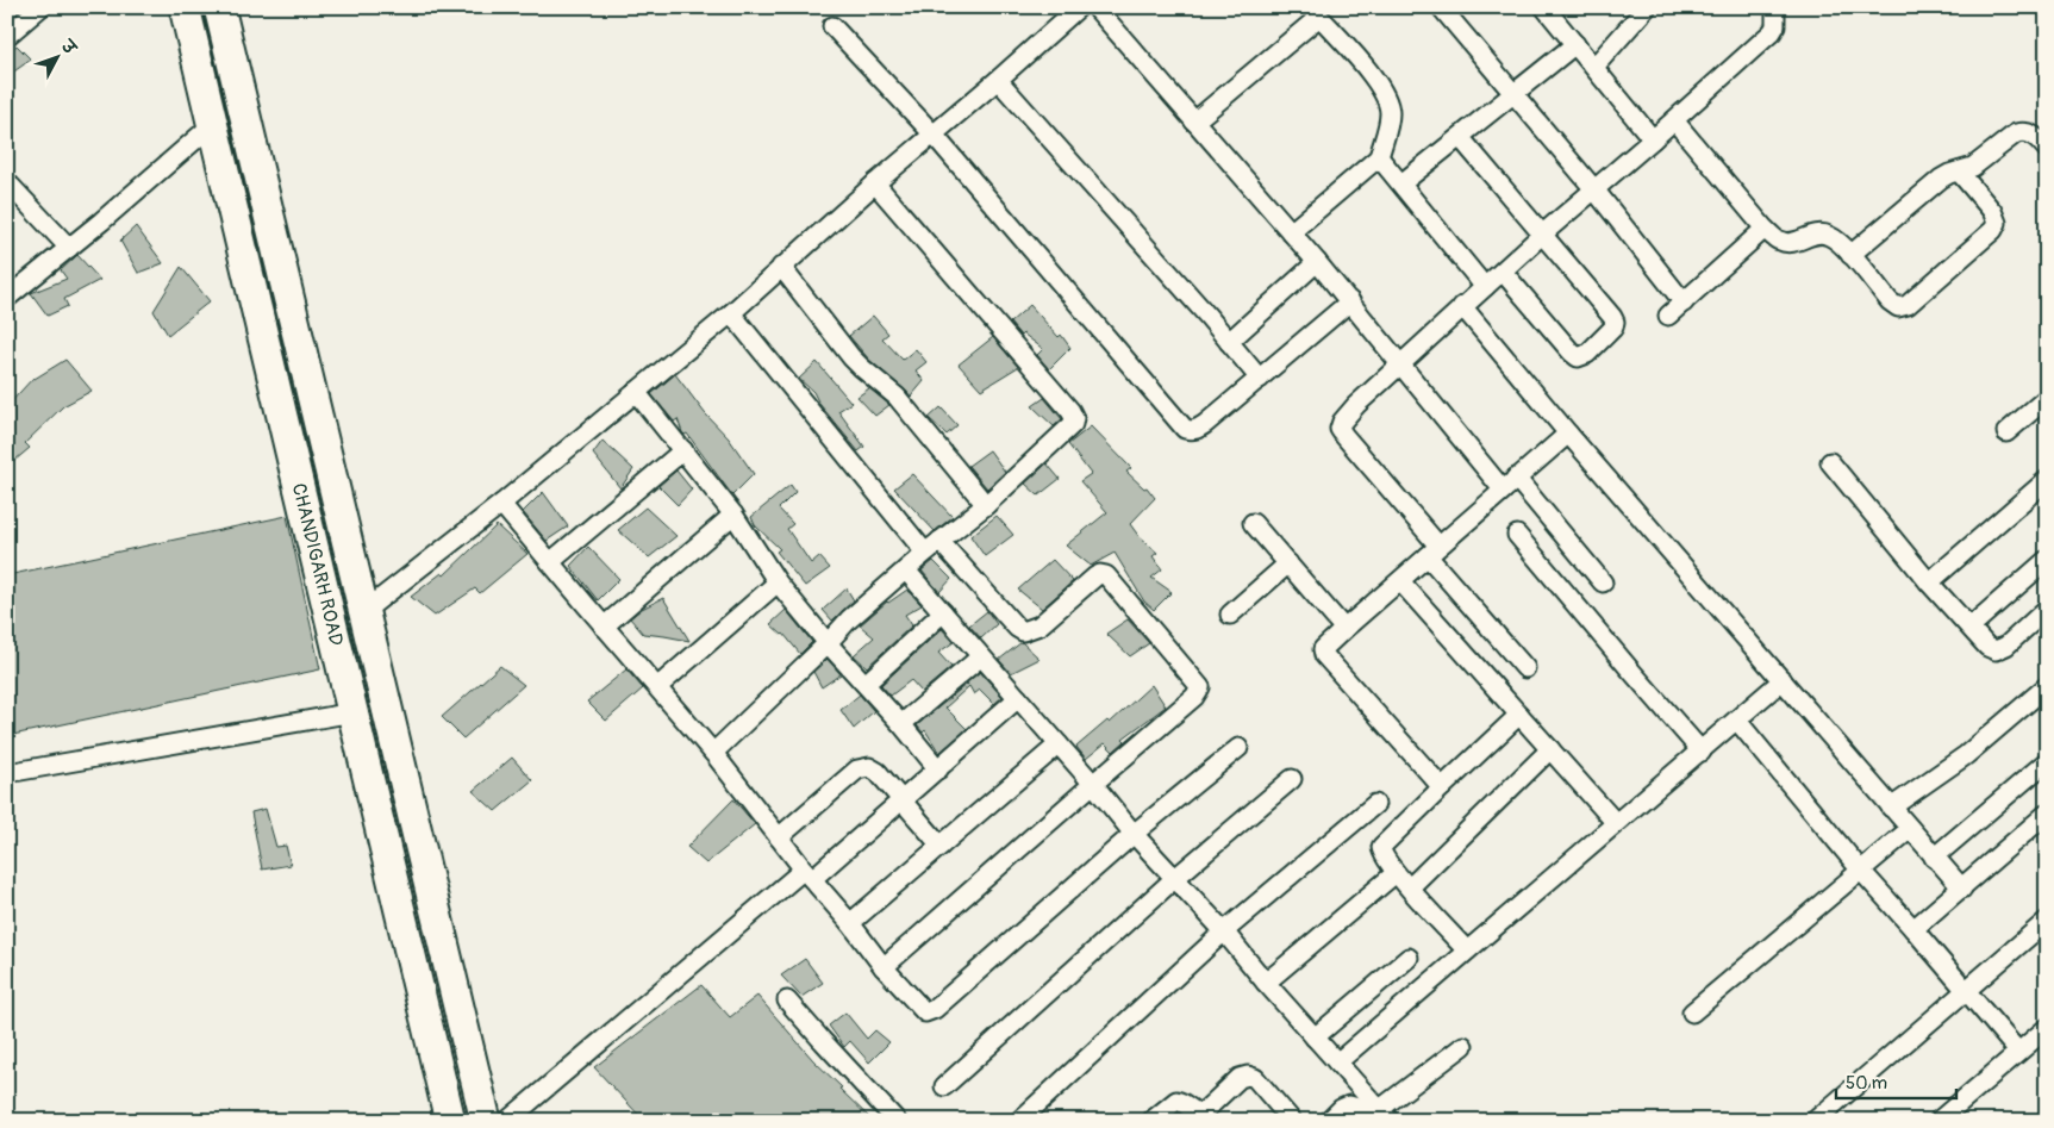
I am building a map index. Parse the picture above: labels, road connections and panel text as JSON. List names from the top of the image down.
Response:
{
  "streets": {
    "main road": ["CHANDIGARH ROAD"]
  },
  "scale_bar": "50 m",
  "north": "top right"
}
